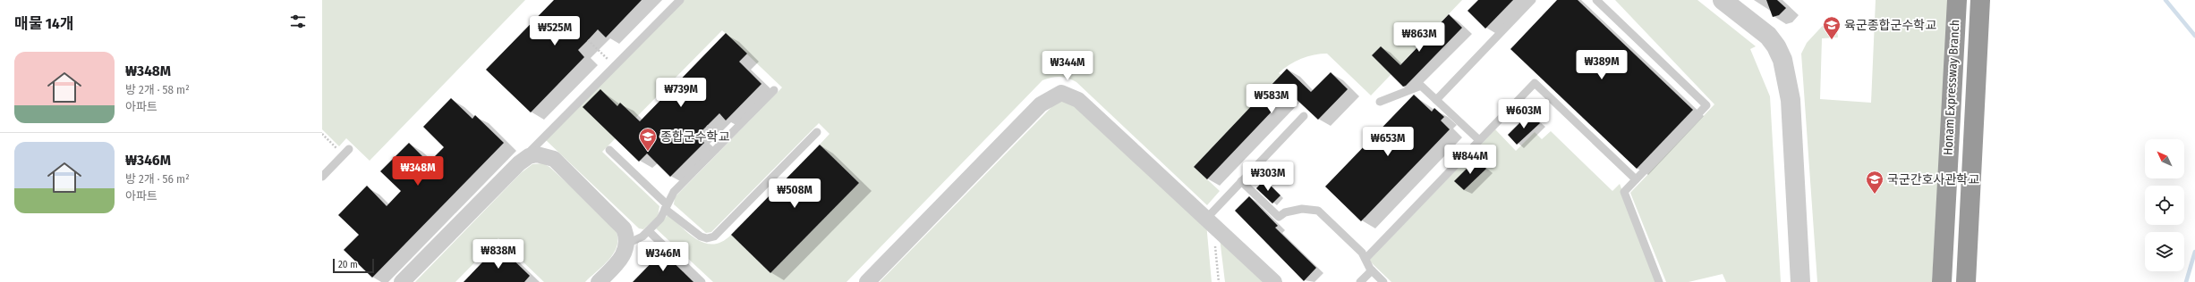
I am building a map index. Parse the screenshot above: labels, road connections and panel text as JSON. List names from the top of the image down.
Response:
{
  "streets": {
    "highway": ["Honam Expressway Branch"]
  },
  "places": {
    "school or university": ["육군종합군수학교", "종합군수학교", "국군간호사관학교"]
  },
  "scale_bar": "20 m",
  "north": "top left",
  "page": {
    "heading": "매물 14개",
    "price": [
      "₩525M",
      "₩863M",
      "₩389M",
      "₩344M",
      "₩739M",
      "₩583M",
      "₩603M",
      "₩653M",
      "₩844M",
      "₩348M",
      "₩303M",
      "₩508M",
      "₩838M",
      "₩346M"
    ],
    "list": [
      {
        "name": "₩348M",
        "note": "방 2개 · 58 m² · 아파트"
      },
      {
        "name": "₩346M",
        "note": "방 2개 · 56 m² · 아파트"
      }
    ],
    "scale": "20 m"
  }
}
